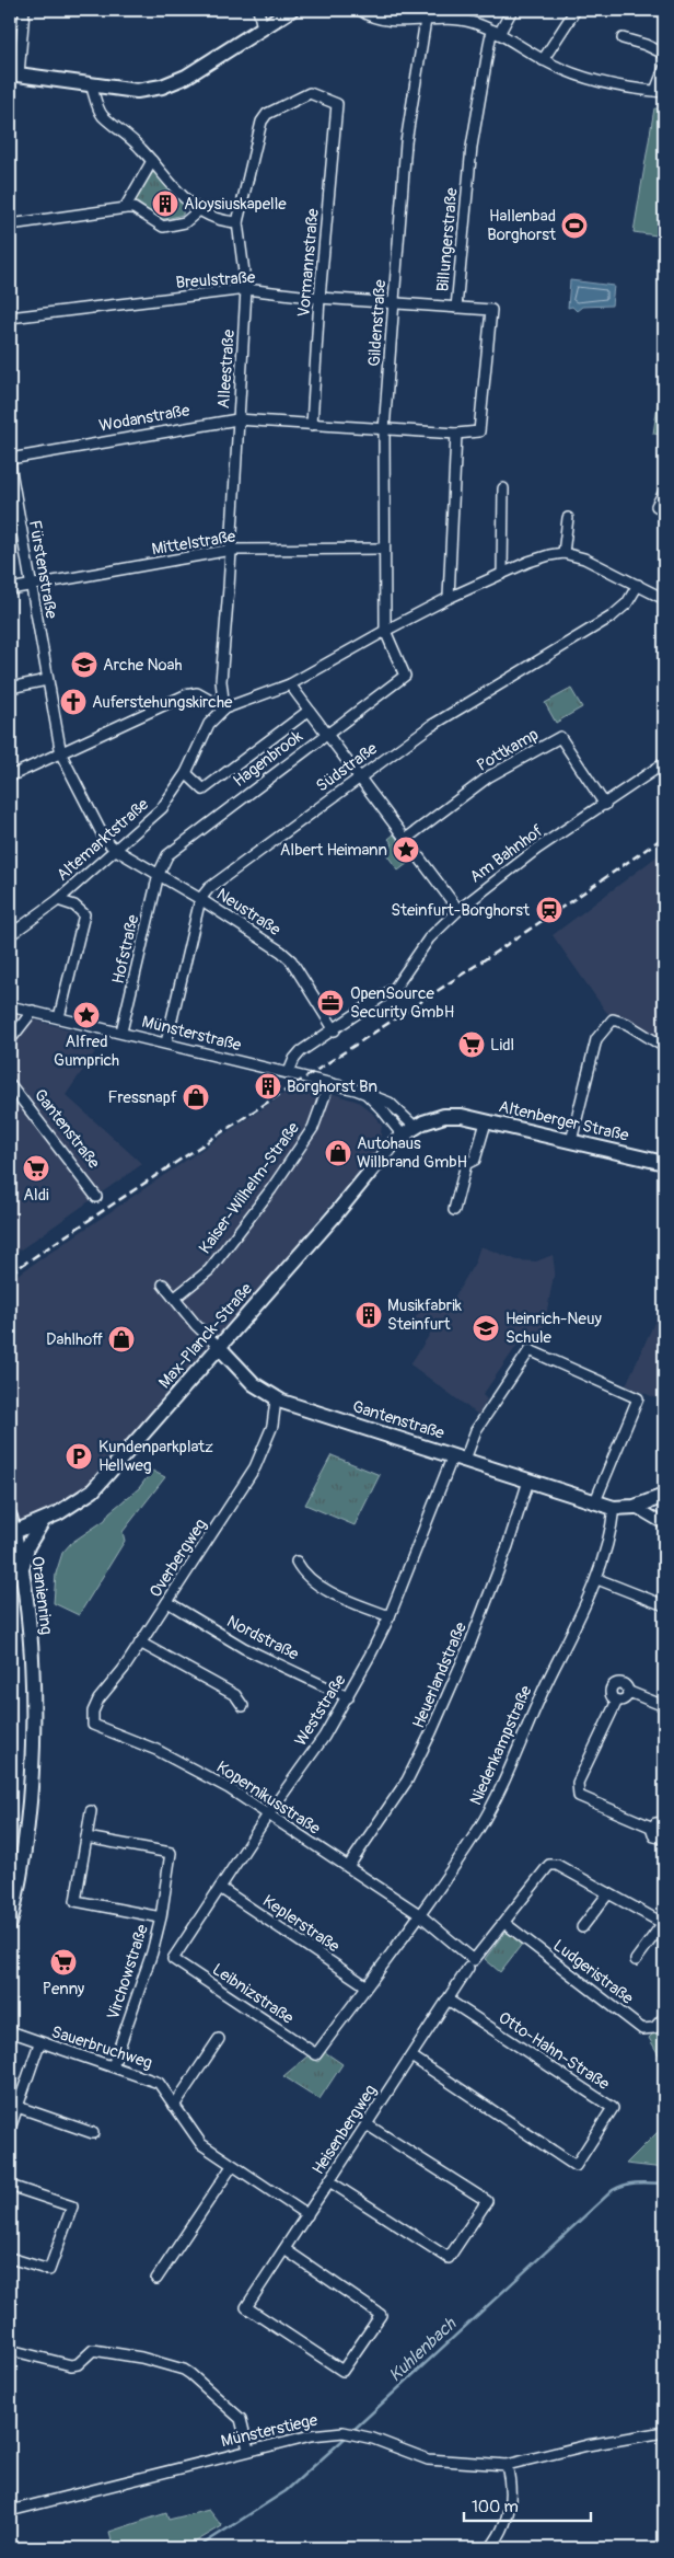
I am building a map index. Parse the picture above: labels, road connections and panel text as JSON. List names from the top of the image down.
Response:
{
  "streets": {
    "street": [
      "Billungerstraße",
      "Vormannstraße",
      "Breulstraße",
      "Gildenstraße",
      "Alleestraße",
      "Wodanstraße",
      "Mittelstraße",
      "Fürstenstraße",
      "Pottkamp",
      "Hagenbrook",
      "Südstraße",
      "Altemarktstraße",
      "Am Bahnhof",
      "Neustraße",
      "Hofstraße",
      "Münsterstraße",
      "Altenberger Straße",
      "Gantenstraße",
      "Kaiser-Wilhelm-Straße",
      "Max-Planck-Straße",
      "Overbergweg",
      "Oranienring",
      "Nordstraße",
      "Heuerlandstraße",
      "Weststraße",
      "Niedenkampstraße",
      "Kopernikusstraße",
      "Keplerstraße",
      "Virchowstraße",
      "Ludgeristraße",
      "Leibnizstraße",
      "Sauerbruchweg",
      "Otto-Hahn-Straße",
      "Heisenbergweg",
      "Münsterstiege"
    ]
  },
  "crossings": [
    ["Billungerstraße", "Breulstraße"],
    ["Billungerstraße", "Gildenstraße"],
    ["Billungerstraße", "Wodanstraße"],
    ["Vormannstraße", "Breulstraße"],
    ["Vormannstraße", "Alleestraße"],
    ["Vormannstraße", "Wodanstraße"],
    ["Breulstraße", "Gildenstraße"],
    ["Breulstraße", "Alleestraße"],
    ["Gildenstraße", "Wodanstraße"],
    ["Gildenstraße", "Mittelstraße"],
    ["Gildenstraße", "Hagenbrook"],
    ["Gildenstraße", "Altemarktstraße"],
    ["Alleestraße", "Wodanstraße"],
    ["Alleestraße", "Mittelstraße"],
    ["Alleestraße", "Altemarktstraße"],
    ["Mittelstraße", "Fürstenstraße"],
    ["Fürstenstraße", "Altemarktstraße"],
    ["Fürstenstraße", "Neustraße"],
    ["Pottkamp", "Am Bahnhof"],
    ["Hagenbrook", "Altemarktstraße"],
    ["Hagenbrook", "Neustraße"],
    ["Hagenbrook", "Hofstraße"],
    ["Südstraße", "Neustraße"],
    ["Altemarktstraße", "Neustraße"],
    ["Am Bahnhof", "Neustraße"],
    ["Am Bahnhof", "Münsterstraße"],
    ["Neustraße", "Hofstraße"],
    ["Hofstraße", "Münsterstraße"],
    ["Münsterstraße", "Altenberger Straße"],
    ["Münsterstraße", "Kaiser-Wilhelm-Straße"],
    ["Münsterstraße", "Max-Planck-Straße"],
    ["Altenberger Straße", "Max-Planck-Straße"],
    ["Gantenstraße", "Kaiser-Wilhelm-Straße"],
    ["Gantenstraße", "Max-Planck-Straße"],
    ["Gantenstraße", "Overbergweg"],
    ["Gantenstraße", "Heuerlandstraße"],
    ["Gantenstraße", "Weststraße"],
    ["Gantenstraße", "Niedenkampstraße"],
    ["Max-Planck-Straße", "Oranienring"],
    ["Overbergweg", "Nordstraße"],
    ["Overbergweg", "Kopernikusstraße"],
    ["Nordstraße", "Weststraße"],
    ["Heuerlandstraße", "Kopernikusstraße"],
    ["Weststraße", "Kopernikusstraße"],
    ["Weststraße", "Keplerstraße"],
    ["Weststraße", "Leibnizstraße"],
    ["Niedenkampstraße", "Kopernikusstraße"],
    ["Niedenkampstraße", "Keplerstraße"],
    ["Niedenkampstraße", "Leibnizstraße"],
    ["Virchowstraße", "Sauerbruchweg"],
    ["Sauerbruchweg", "Heisenbergweg"],
    ["Otto-Hahn-Straße", "Heisenbergweg"]
  ],
  "water": ["Kuhlenbach"],
  "places": {
    "building": ["Aloysiuskapelle", "Borghorst Bn", "Musikfabrik Steinfurt"],
    "sports": ["Hallenbad Borghorst"],
    "school or university": ["Arche Noah", "Heinrich-Neuy Schule"],
    "church": ["Auferstehungskirche"],
    "place": ["Albert Heimann", "Alfred Gumprich"],
    "station": ["Steinfurt-Borghorst"],
    "office": ["OpenSource Security GmbH"],
    "supermarket": ["Lidl", "Aldi", "Penny"],
    "shop": ["Fressnapf", "Autohaus Willbrand GmbH", "Dahlhoff"],
    "parking": ["Kundenparkplatz Hellweg"]
  },
  "scale_bar": "100 m"
}
